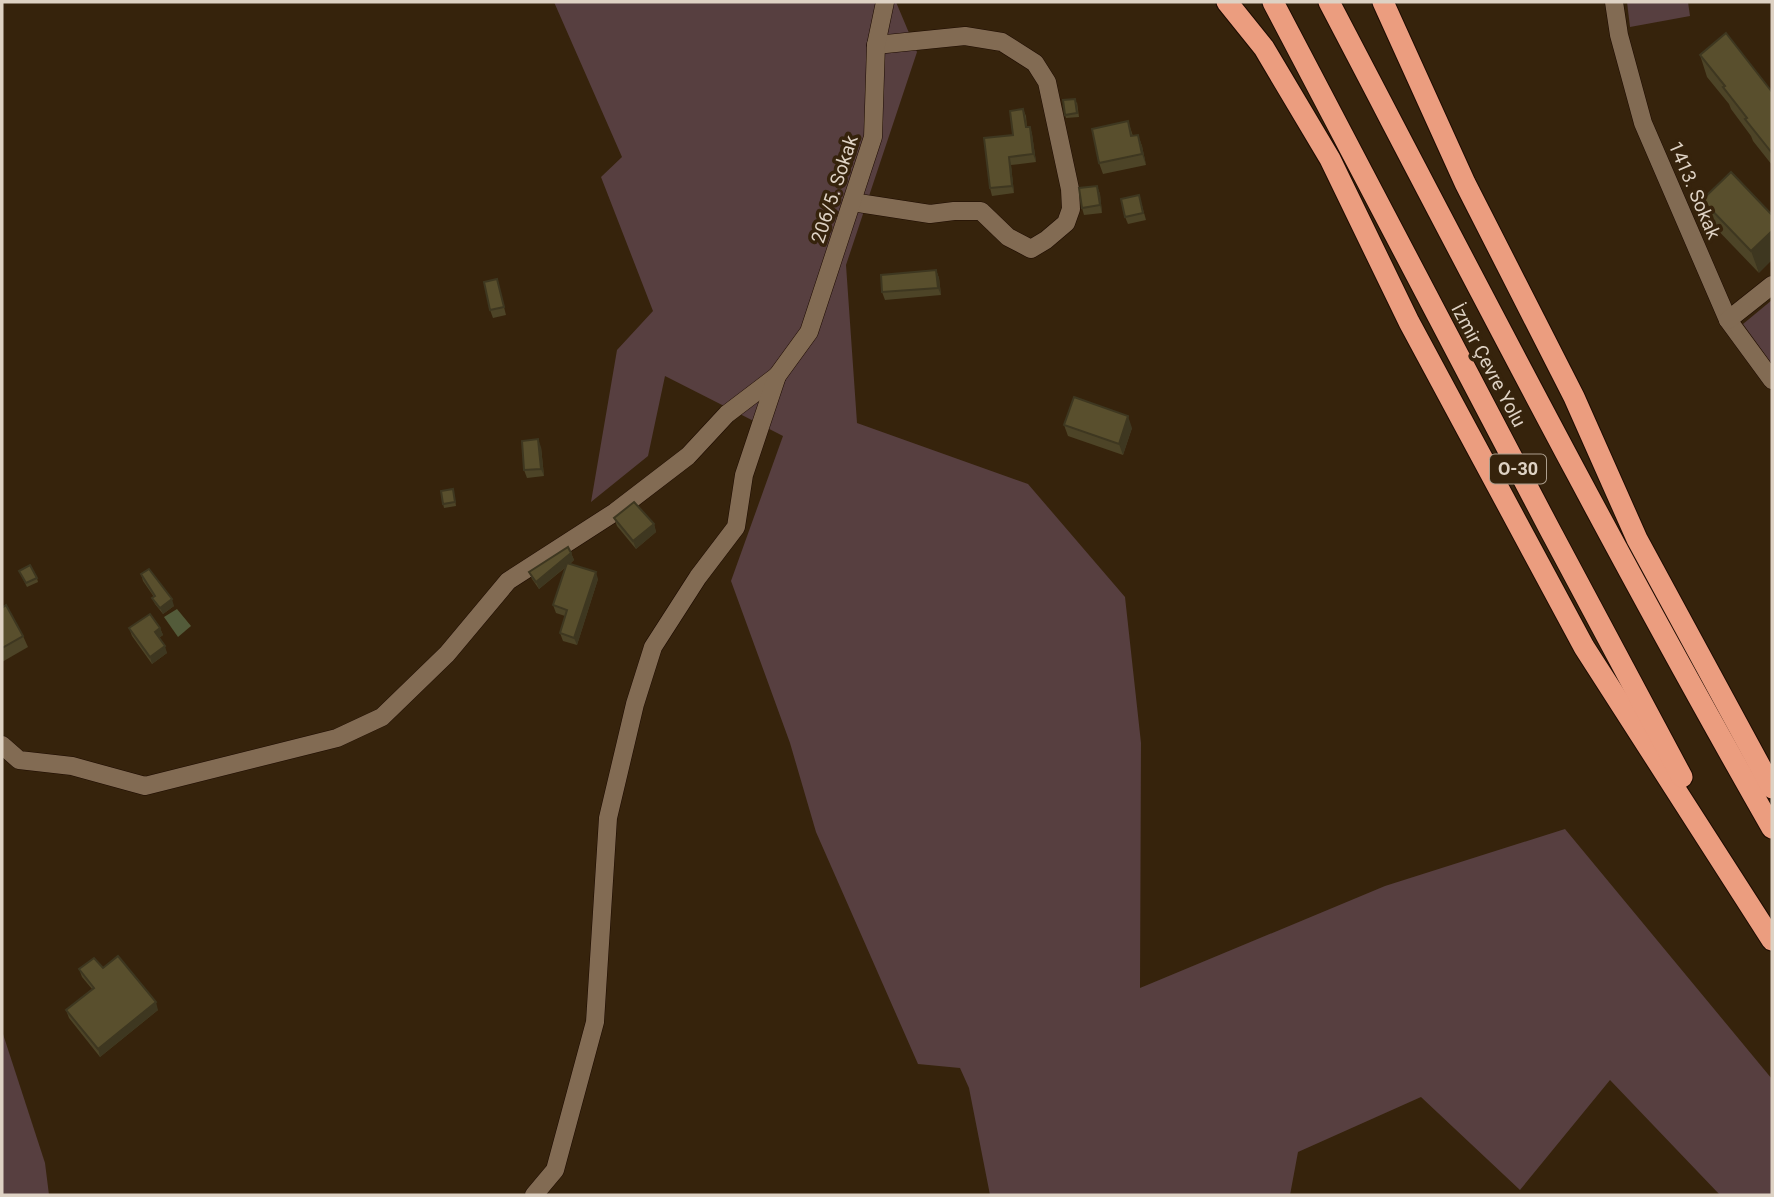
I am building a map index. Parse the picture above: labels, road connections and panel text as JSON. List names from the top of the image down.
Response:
{
  "streets": {
    "highway": ["İzmir Çevre Yolu", "O-30"],
    "street": ["206/5. Sokak", "1413. Sokak"]
  }
}
